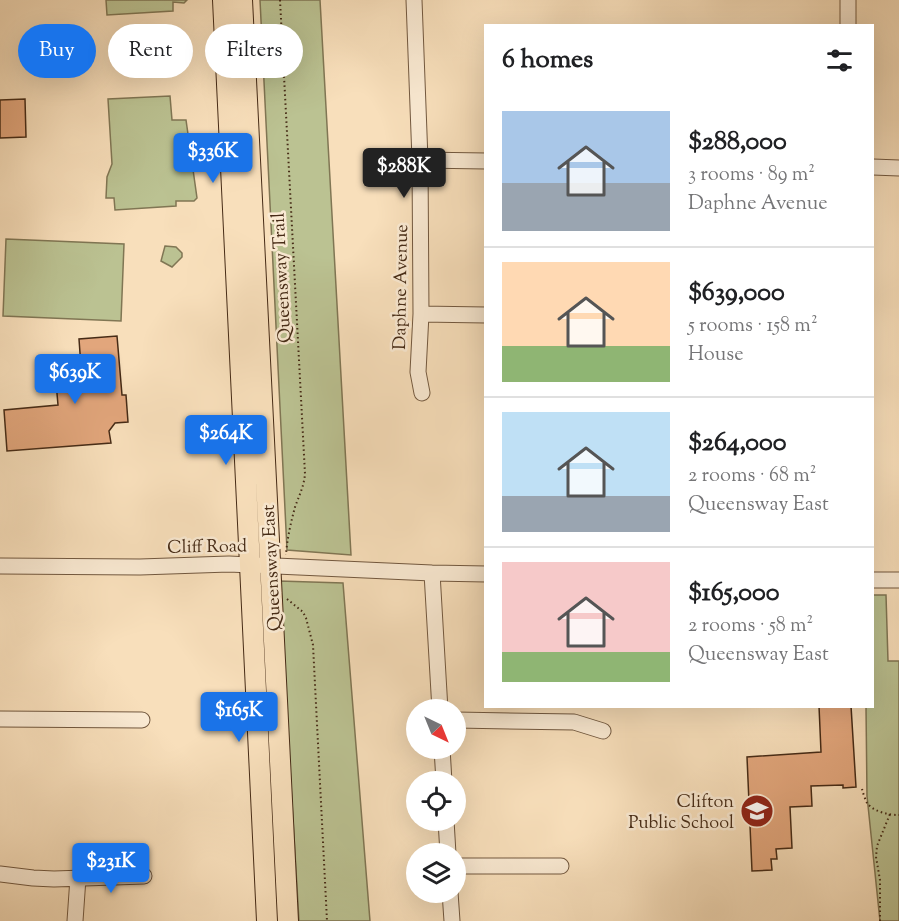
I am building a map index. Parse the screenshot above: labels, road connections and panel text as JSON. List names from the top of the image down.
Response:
{
  "streets": {
    "main road": ["Queensway East"],
    "street": ["Daphne Avenue", "Cliff Road"],
    "path": ["Queensway Trail"]
  },
  "crossings": [
    ["Cliff Road", "Queensway East"]
  ],
  "places": {
    "school or university": ["Clifton Public School"]
  },
  "north": "bottom right",
  "page": {
    "chip": ["Buy", "Rent", "Filters"],
    "heading": "6 homes",
    "list": [
      {
        "name": "$288,000",
        "note": "3 rooms · 89 m² · Daphne Avenue"
      },
      {
        "name": "$639,000",
        "note": "5 rooms · 158 m² · House"
      },
      {
        "name": "$264,000",
        "note": "2 rooms · 68 m² · Queensway East"
      },
      {
        "name": "$165,000",
        "note": "2 rooms · 58 m² · Queensway East"
      }
    ],
    "price": [
      "$336K",
      "$288K",
      "$639K",
      "$264K",
      "$165K",
      "$231K"
    ]
  }
}
